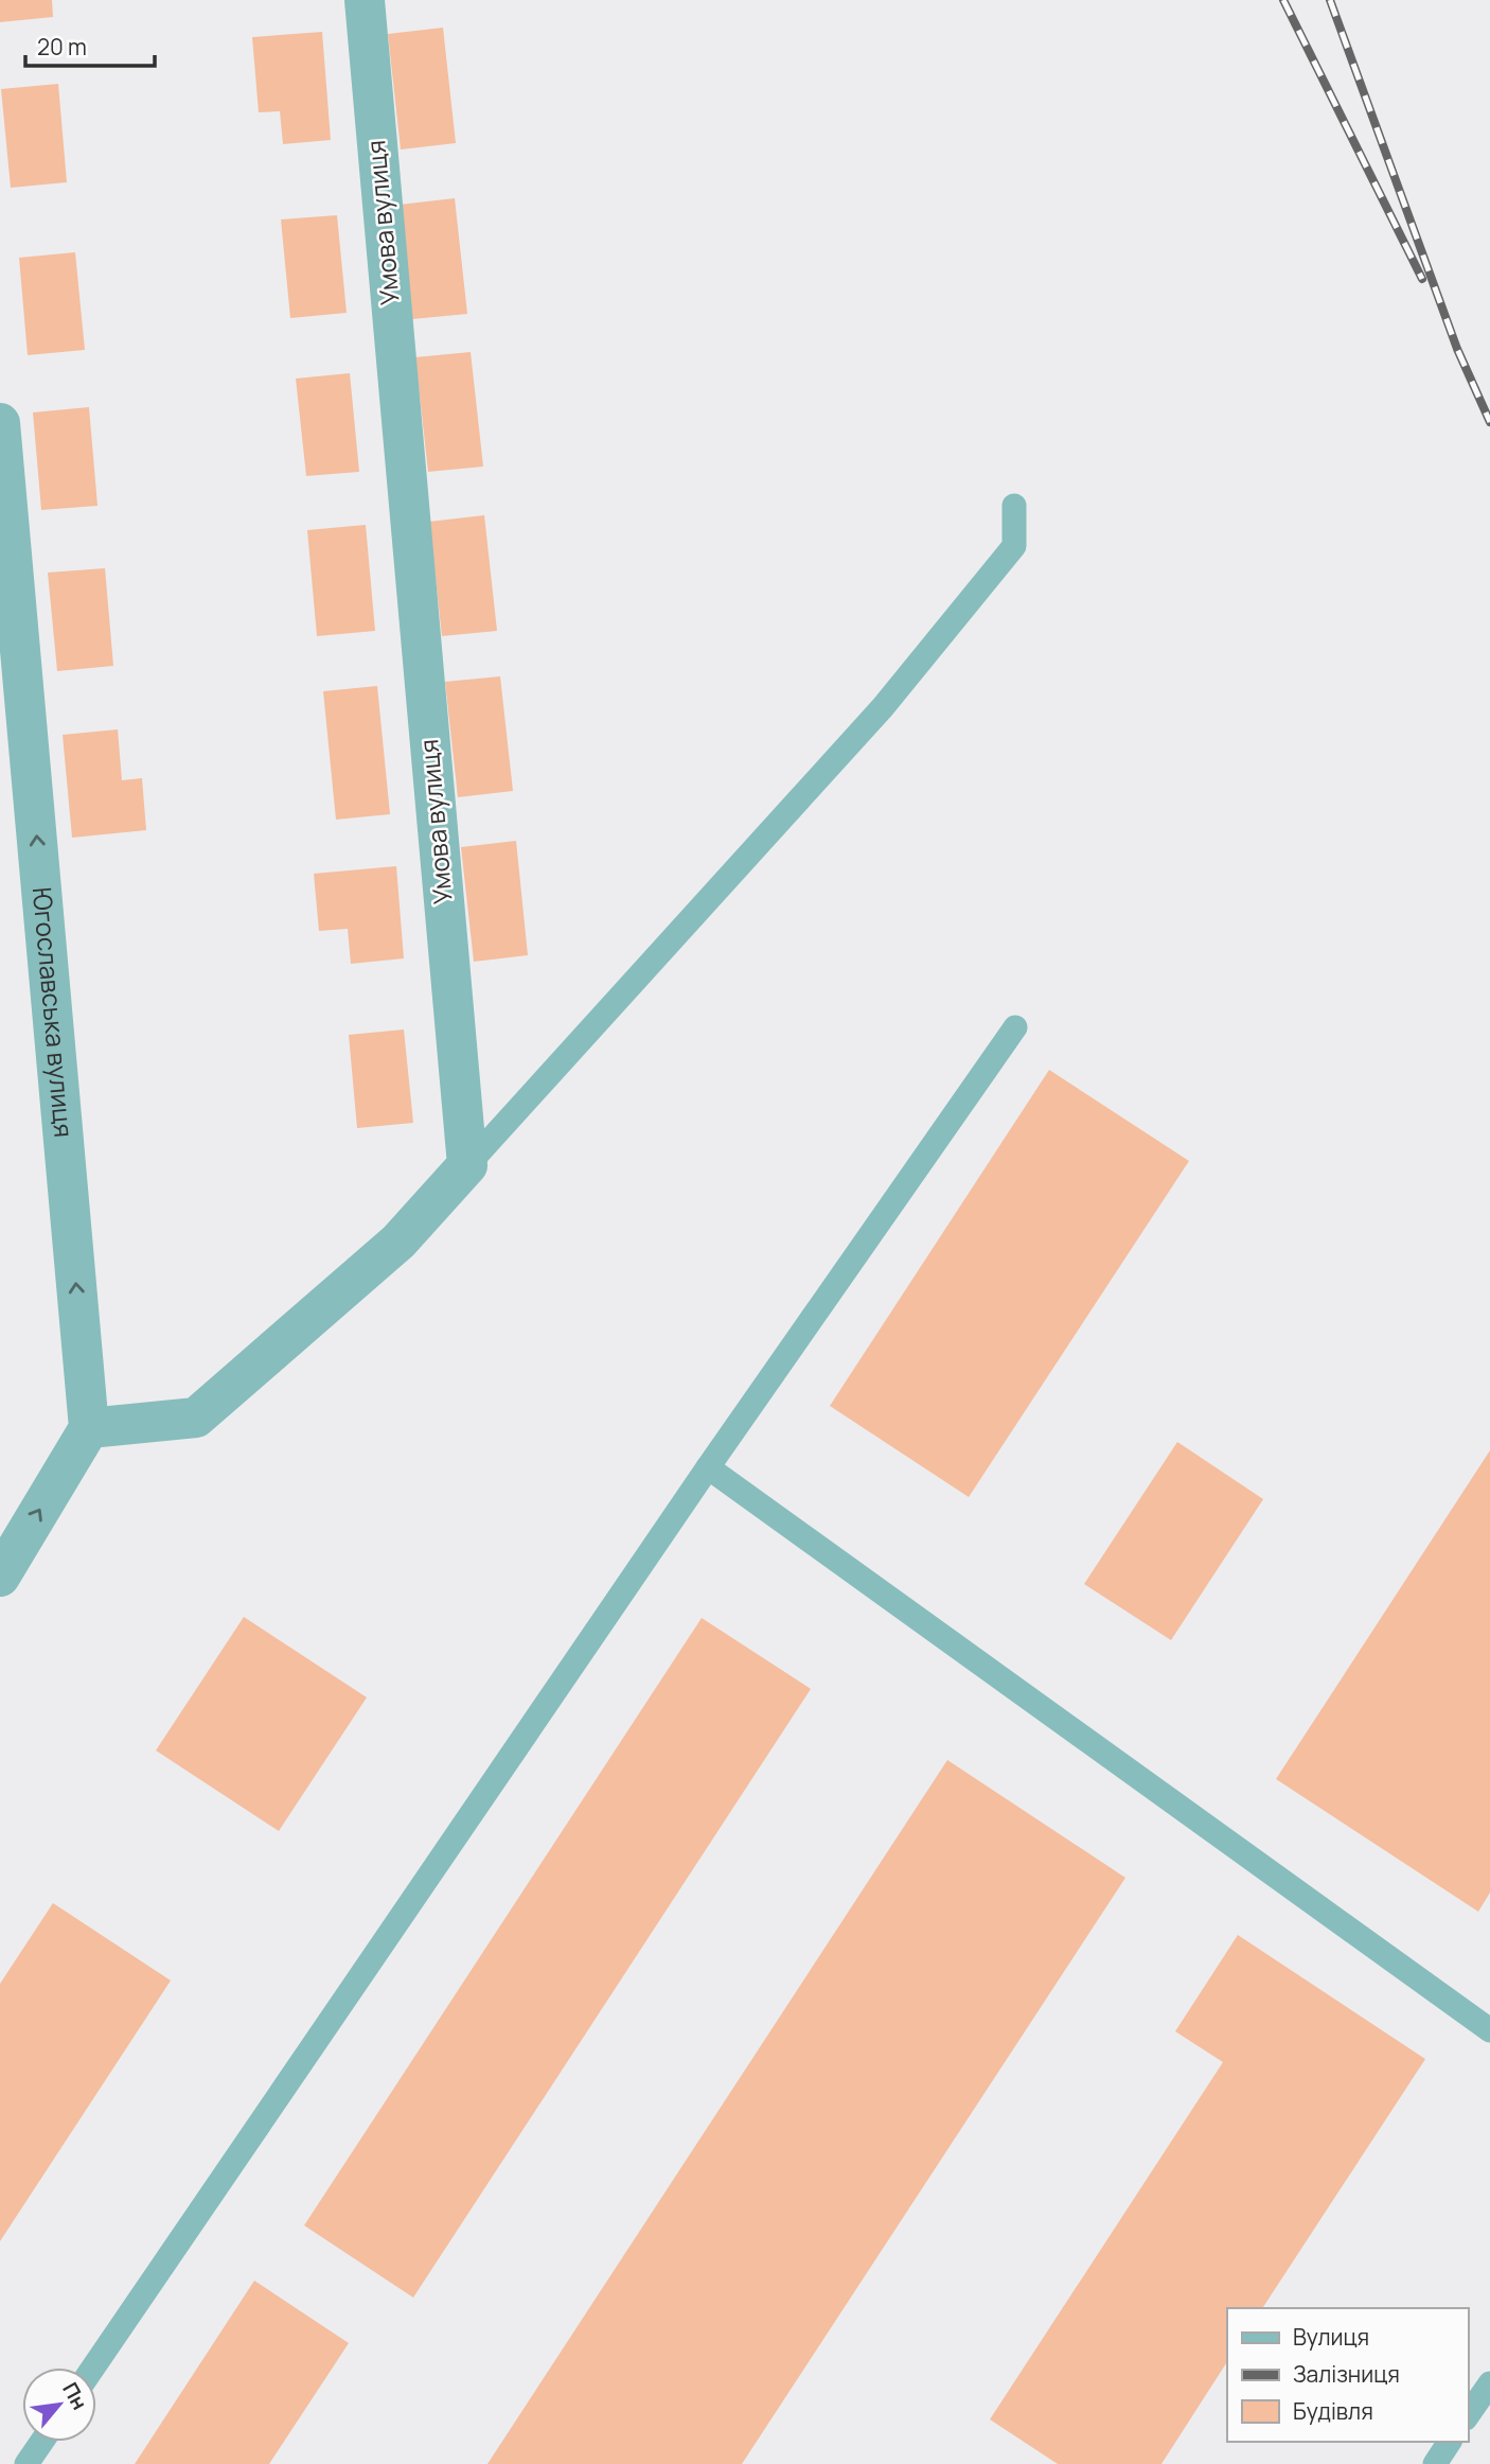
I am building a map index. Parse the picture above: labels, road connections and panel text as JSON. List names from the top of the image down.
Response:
{
  "streets": {
    "street": ["Умова вулиця", "Югославська вулиця"]
  },
  "one_way": ["Югославська вулиця"],
  "legend": ["Вулиця", "Залізниця", "Будівля"],
  "scale_bar": "20 m",
  "north": "top right"
}
